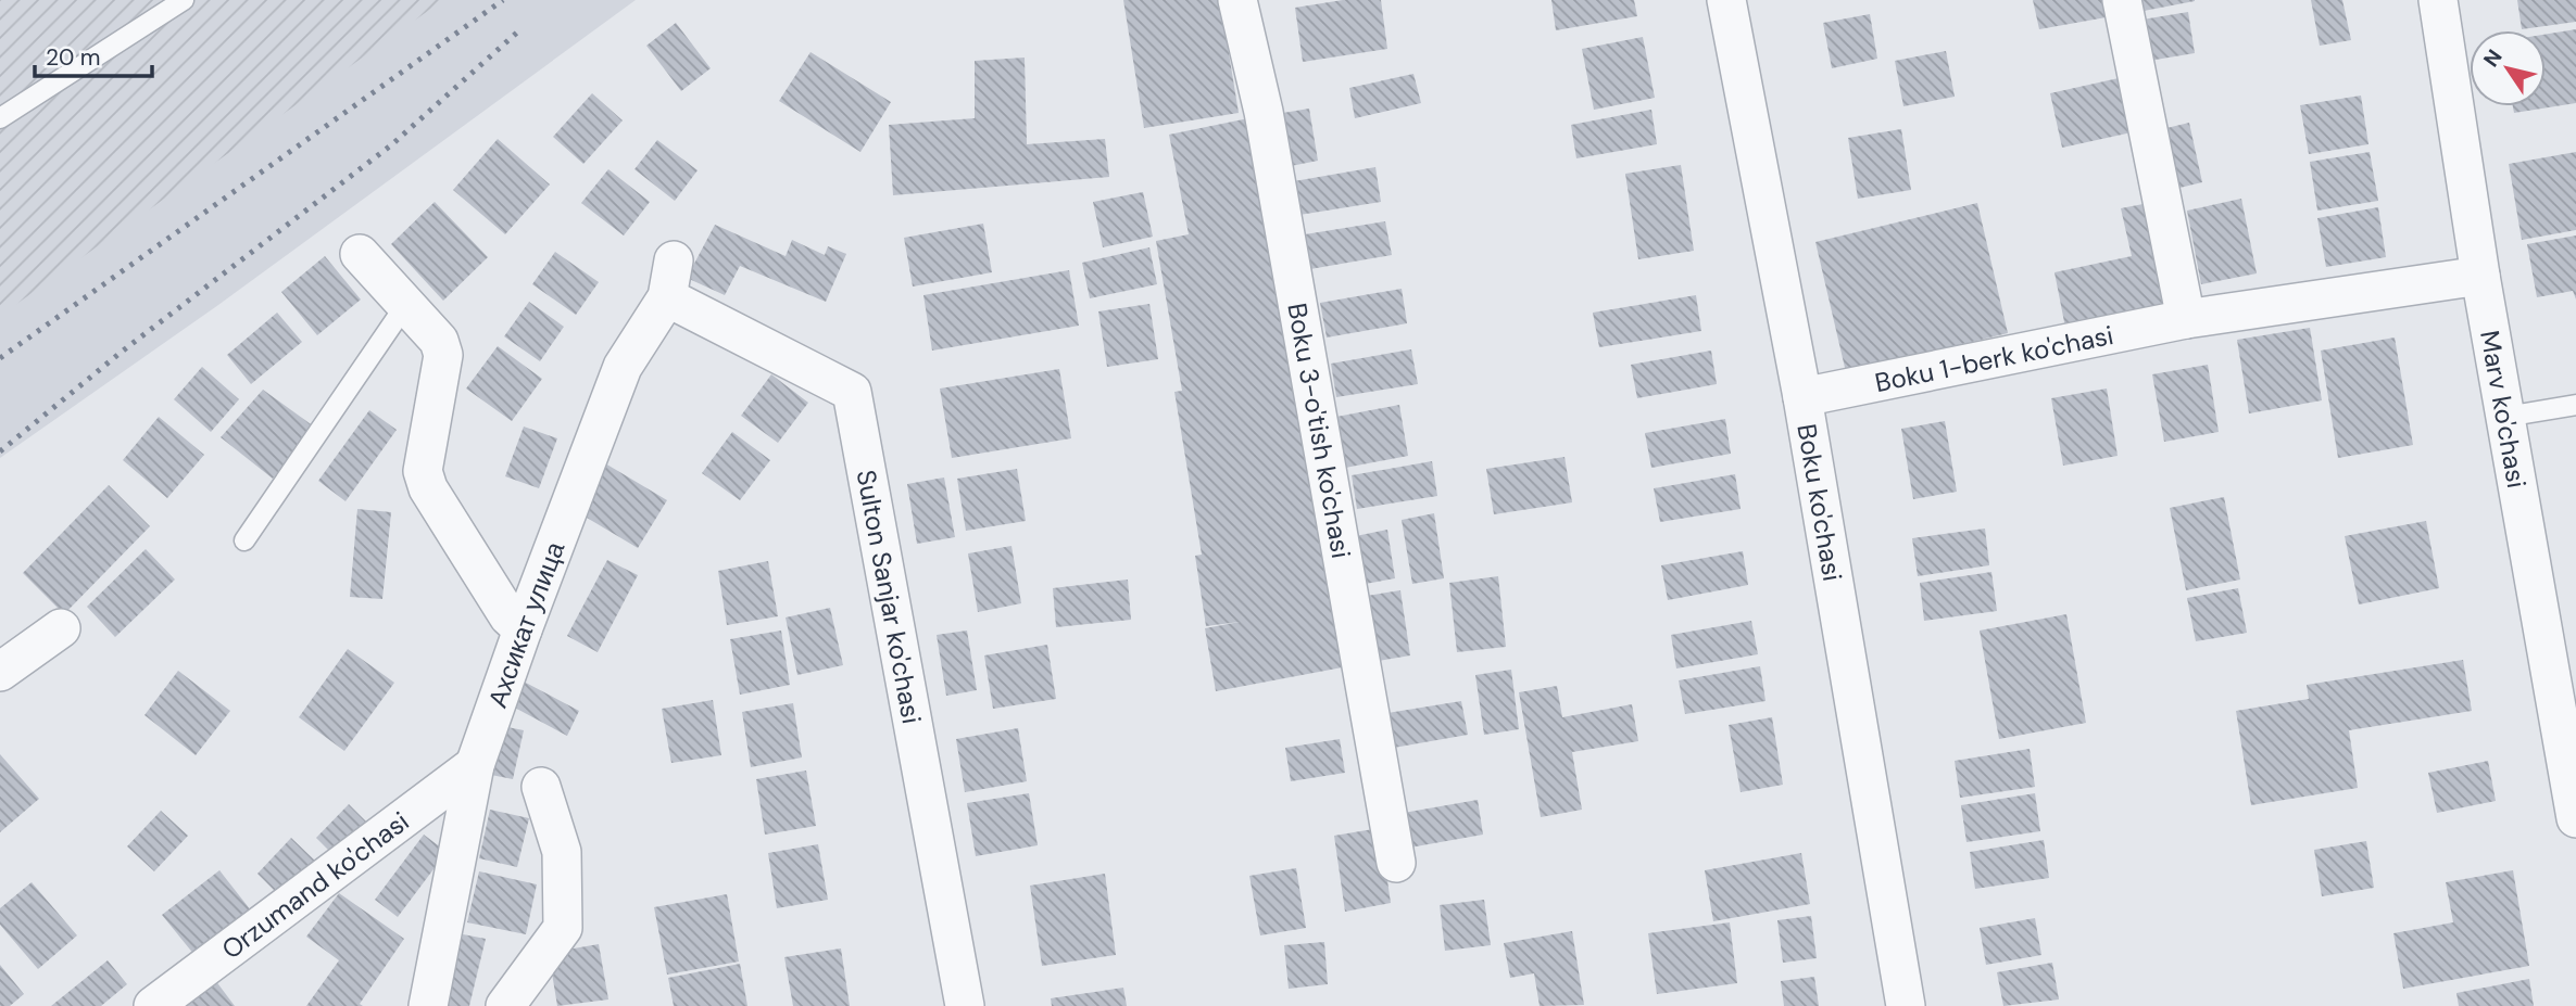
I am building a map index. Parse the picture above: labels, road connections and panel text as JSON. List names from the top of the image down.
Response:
{
  "streets": {
    "street": [
      "Boku 1-berk ko'chasi",
      "Marv ko'chasi",
      "Boku 3-o'tish ko'chasi",
      "Boku ko'chasi",
      "Sulton Sanjar ko'chasi",
      "Ахсикат улица",
      "Orzumand ko'chasi"
    ]
  },
  "crossings": [
    ["Boku 1-berk ko'chasi", "Marv ko'chasi"],
    ["Boku 1-berk ko'chasi", "Boku ko'chasi"],
    ["Sulton Sanjar ko'chasi", "Ахсикат улица"],
    ["Ахсикат улица", "Orzumand ko'chasi"]
  ],
  "scale_bar": "20 m",
  "north": "top left"
}
